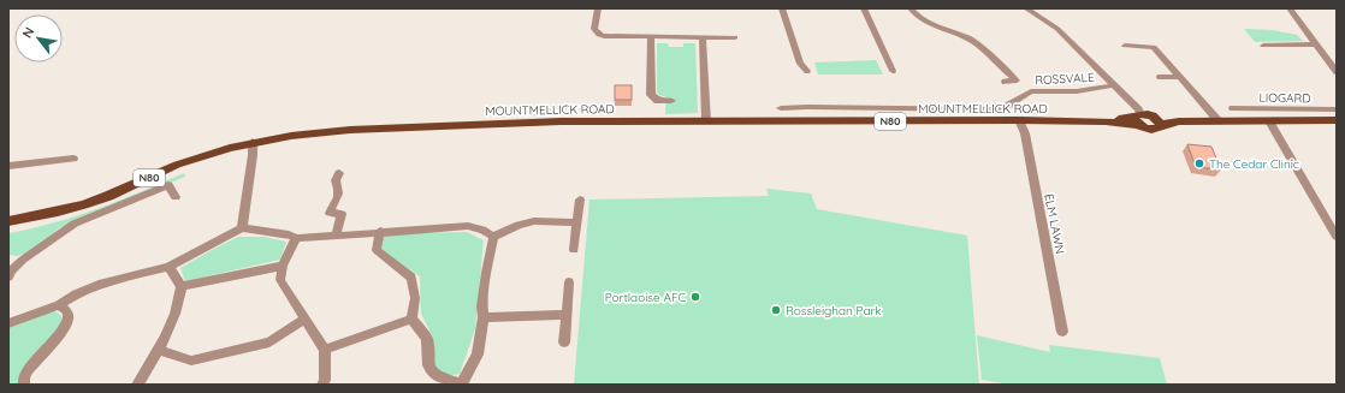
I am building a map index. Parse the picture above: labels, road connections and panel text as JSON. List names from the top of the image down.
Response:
{
  "streets": {
    "main road": ["MOUNTMELLICK ROAD", "N80"],
    "street": ["ROSSVALE", "LIOGARD", "ELM LAWN"]
  },
  "crossings": [
    ["MOUNTMELLICK ROAD", "ELM LAWN"]
  ],
  "places": ["The Cedar Clinic", "Portlaoise AFC", "Rossleighan Park"],
  "north": "top left"
}
